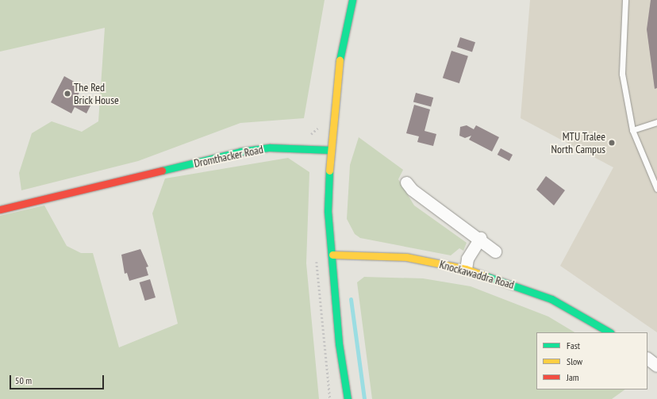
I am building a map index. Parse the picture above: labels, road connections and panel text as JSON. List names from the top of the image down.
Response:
{
  "streets": {
    "street": ["Dromthacker Road", "Knockawaddra Road"]
  },
  "places": ["The Red Brick House", "MTU Tralee North Campus"],
  "legend": ["Fast", "Slow", "Jam"],
  "scale_bar": "50 m"
}
